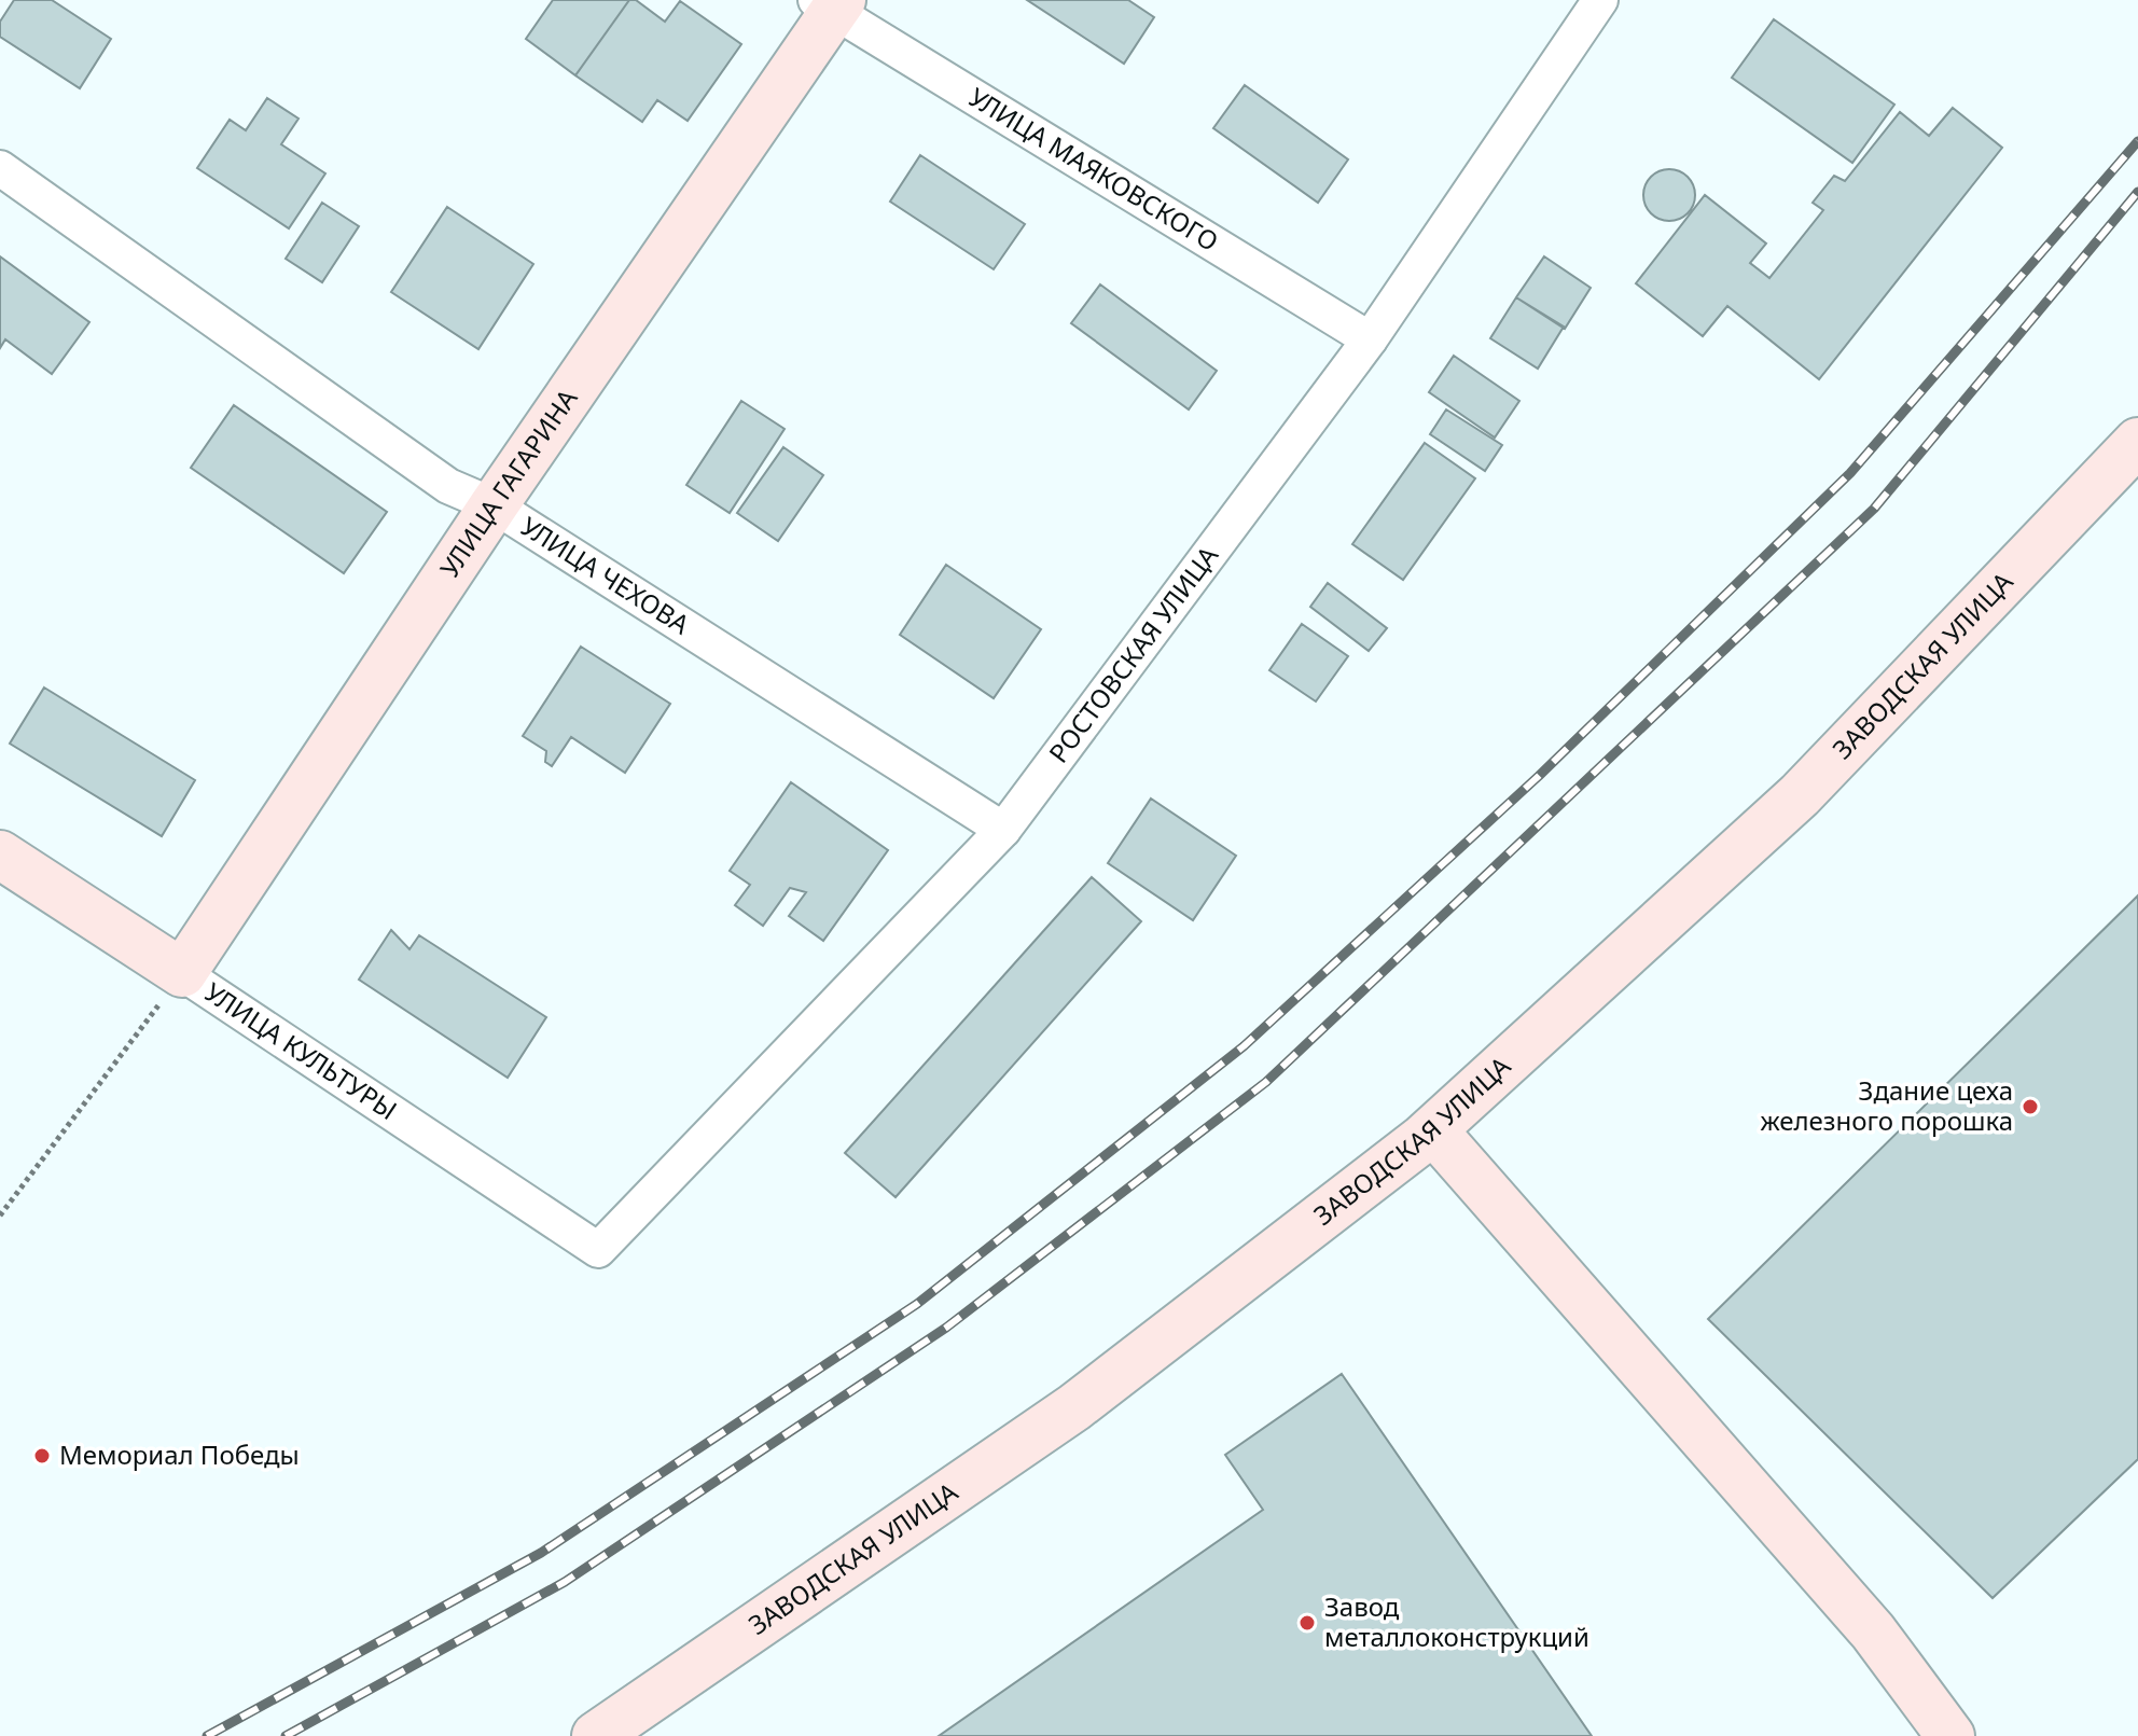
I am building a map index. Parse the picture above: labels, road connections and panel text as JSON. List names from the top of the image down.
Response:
{
  "streets": {
    "main road": ["УЛИЦА ГАГАРИНА", "ЗАВОДСКАЯ УЛИЦА", "УЛИЦА КУЛЬТУРЫ"],
    "street": ["УЛИЦА МАЯКОВСКОГО", "УЛИЦА ЧЕХОВА", "РОСТОВСКАЯ УЛИЦА"]
  },
  "crossings": [
    ["УЛИЦА МАЯКОВСКОГО", "УЛИЦА ГАГАРИНА"],
    ["УЛИЦА МАЯКОВСКОГО", "РОСТОВСКАЯ УЛИЦА"],
    ["УЛИЦА ГАГАРИНА", "УЛИЦА ЧЕХОВА"],
    ["УЛИЦА ГАГАРИНА", "УЛИЦА КУЛЬТУРЫ"],
    ["УЛИЦА ЧЕХОВА", "РОСТОВСКАЯ УЛИЦА"],
    ["РОСТОВСКАЯ УЛИЦА", "УЛИЦА КУЛЬТУРЫ"]
  ],
  "places": ["Здание цеха железного порошка", "Мемориал Победы", "Завод металлоконструкций"]
}
